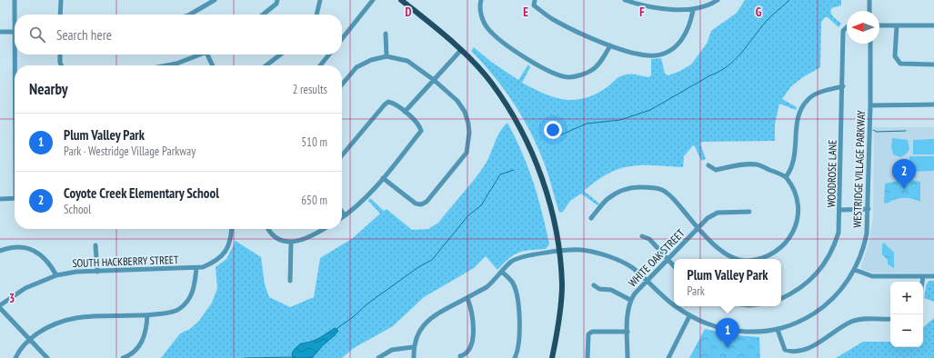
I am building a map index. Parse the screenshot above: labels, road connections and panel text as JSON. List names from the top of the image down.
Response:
{
  "streets": {
    "street": [
      "WESTRIDGE VILLAGE PARKWAY",
      "WOODROSE LANE",
      "WHITE OAK STREET",
      "SOUTH HACKBERRY STREET"
    ]
  },
  "crossings": [
    ["WESTRIDGE VILLAGE PARKWAY", "WHITE OAK STREET"]
  ],
  "north": "left",
  "page": {
    "search": "Search here",
    "heading": ["Nearby", "2 results"],
    "list": [
      {
        "mark": "1",
        "name": "Plum Valley Park",
        "note": "Park · Westridge Village Parkway",
        "value": "510 m"
      },
      {
        "mark": "2",
        "name": "Coyote Creek Elementary School",
        "note": "School",
        "value": "650 m"
      }
    ],
    "pins": ["2", "1"],
    "popup": ["Plum Valley Park", "Park"],
    "map_buttons": ["+", "−"]
  },
  "grid": {
    "columns": [
      "D",
      "E",
      "F",
      "G"
    ],
    "rows": ["3"]
  }
}
